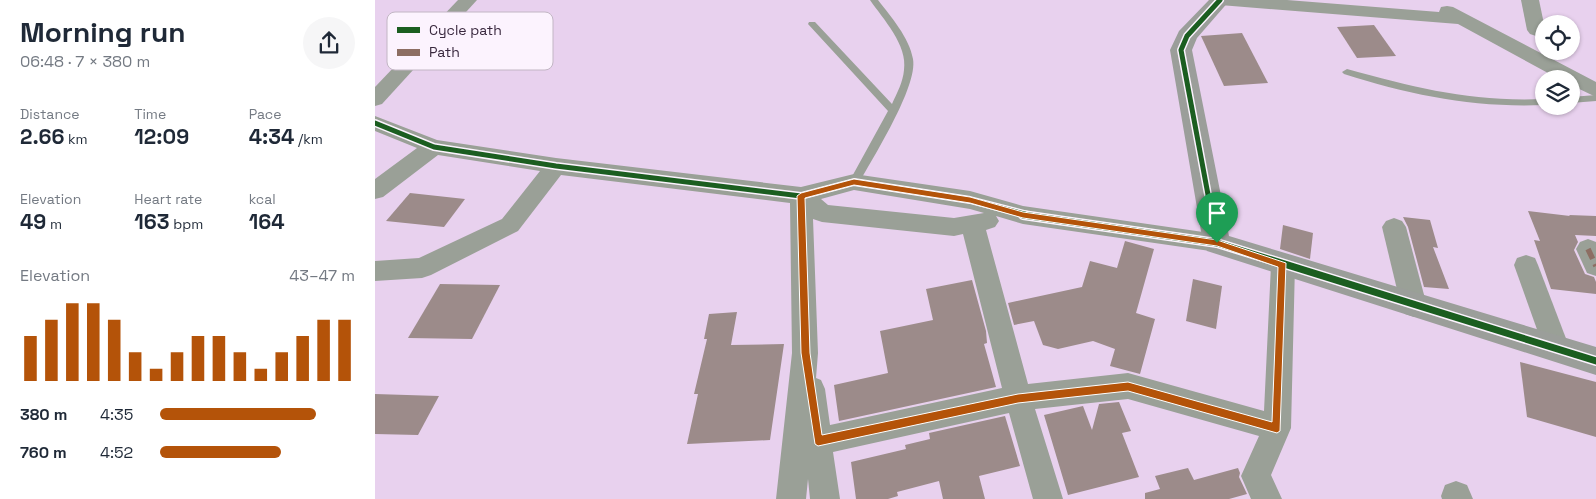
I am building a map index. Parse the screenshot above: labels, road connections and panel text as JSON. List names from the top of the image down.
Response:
{
  "legend": ["Cycle path", "Path"],
  "page": {
    "heading": ["Morning run", "06:48 · 7 × 380 m"],
    "stats": [
      ["Distance", "2.66 km"],
      ["Time", "12:09"],
      ["Pace", "4:34 /km"],
      ["Elevation", "49 m"],
      ["Heart rate", "163 bpm"],
      ["kcal", "164"]
    ],
    "chart": ["Elevation", "43–47 m"],
    "list": [
      {
        "name": "380 m",
        "note": "4:35"
      },
      {
        "name": "760 m",
        "note": "4:52"
      }
    ]
  }
}
